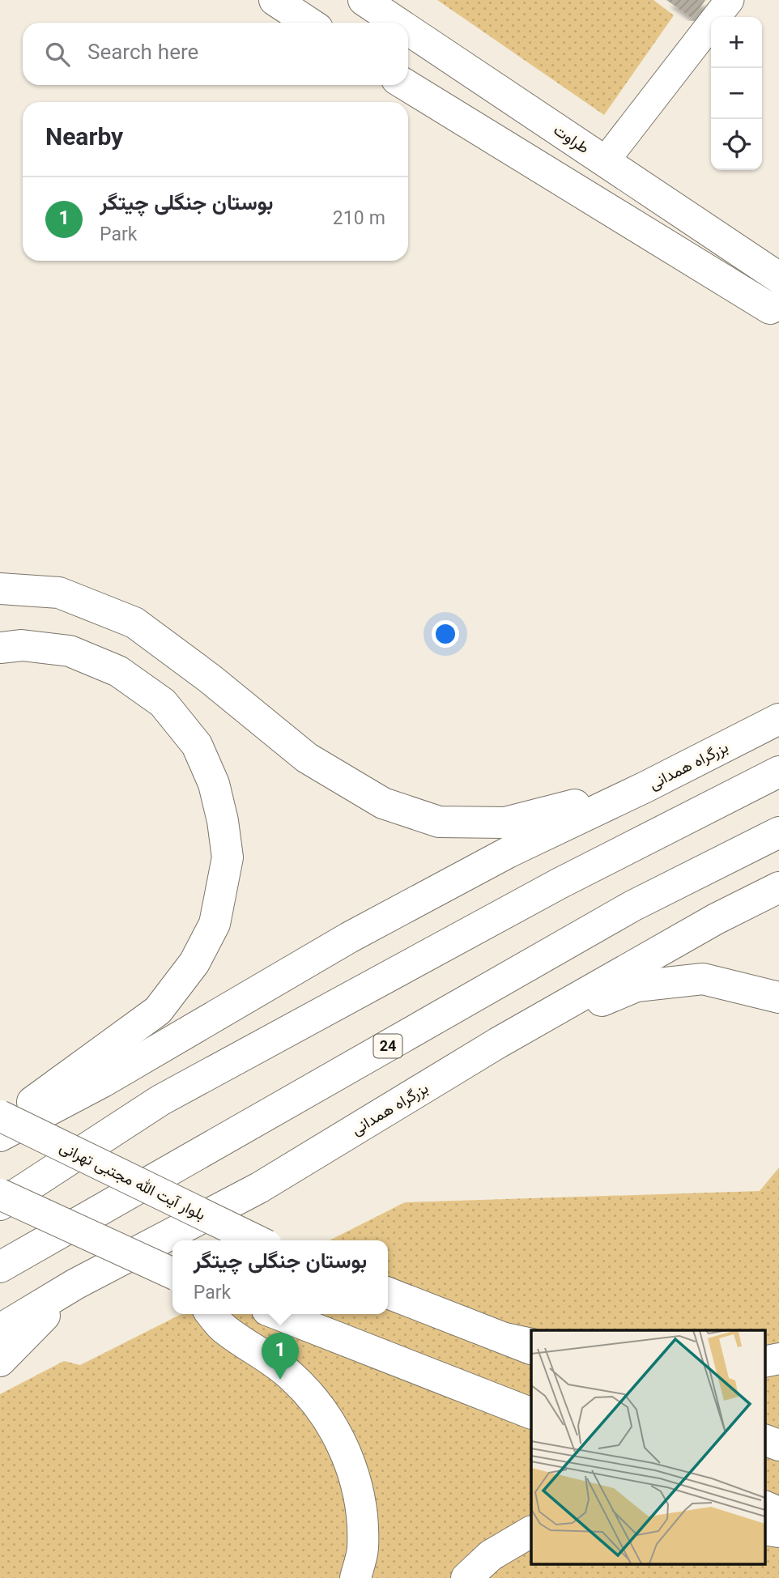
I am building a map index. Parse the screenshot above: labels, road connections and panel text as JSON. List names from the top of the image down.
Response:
{
  "streets": {
    "main road": [
      "طراوت",
      "بزرگراه همدانی",
      "24",
      "بلوار آیت الله مجتبی تهرانی"
    ]
  },
  "page": {
    "map_buttons": ["+", "−"],
    "search": "Search here",
    "heading": "Nearby",
    "list": [
      {
        "mark": "1",
        "name": "بوستان جنگلی چیتگر",
        "note": "Park",
        "value": "210 m"
      }
    ],
    "popup": ["بوستان جنگلی چیتگر", "Park"],
    "pins": "1"
  }
}
